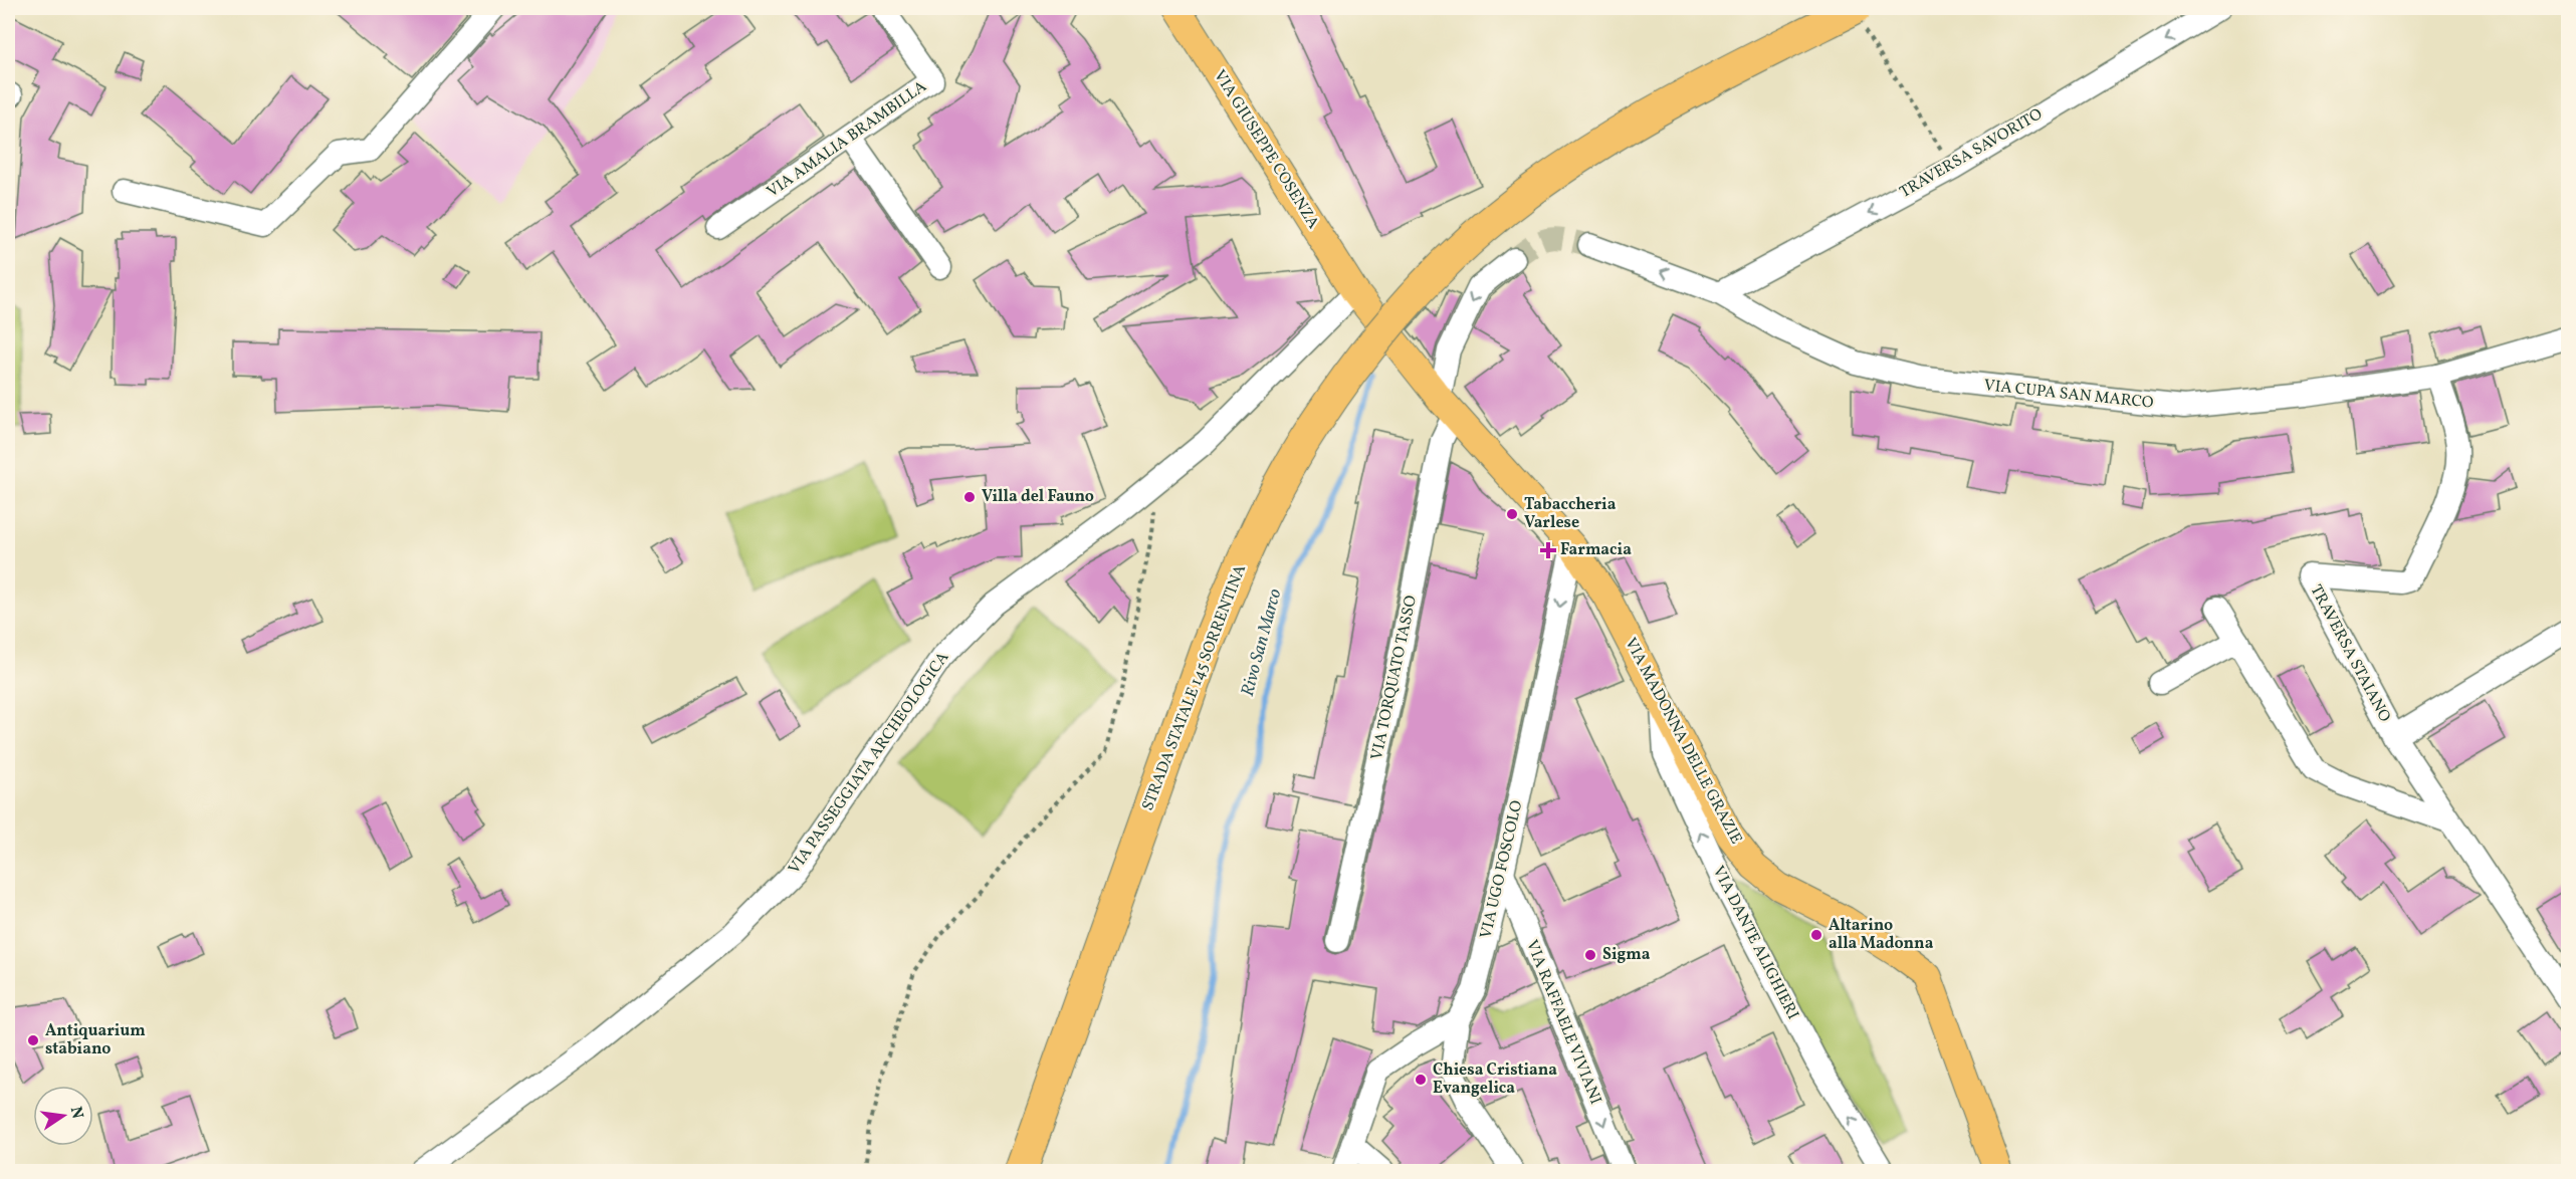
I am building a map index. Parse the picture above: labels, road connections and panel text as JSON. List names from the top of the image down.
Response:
{
  "streets": {
    "highway": ["STRADA STATALE 145 SORRENTINA"],
    "main road": ["VIA GIUSEPPE COSENZA", "VIA MADONNA DELLE GRAZIE"],
    "street": [
      "VIA AMALIA BRAMBILLA",
      "TRAVERSA SAVORITO",
      "VIA CUPA SAN MARCO",
      "TRAVERSA STAIANO",
      "VIA TORQUATO TASSO",
      "VIA PASSEGGIATA ARCHEOLOGICA",
      "VIA UGO FOSCOLO",
      "VIA DANTE ALIGHIERI",
      "VIA RAFFAELE VIVIANI"
    ]
  },
  "crossings": [
    ["VIA GIUSEPPE COSENZA", "VIA MADONNA DELLE GRAZIE"],
    ["VIA GIUSEPPE COSENZA", "VIA PASSEGGIATA ARCHEOLOGICA"],
    ["TRAVERSA SAVORITO", "VIA CUPA SAN MARCO"],
    ["VIA CUPA SAN MARCO", "TRAVERSA STAIANO"],
    ["VIA TORQUATO TASSO", "VIA MADONNA DELLE GRAZIE"],
    ["VIA MADONNA DELLE GRAZIE", "VIA PASSEGGIATA ARCHEOLOGICA"],
    ["VIA MADONNA DELLE GRAZIE", "VIA UGO FOSCOLO"],
    ["VIA MADONNA DELLE GRAZIE", "VIA DANTE ALIGHIERI"],
    ["VIA UGO FOSCOLO", "VIA RAFFAELE VIVIANI"]
  ],
  "one_way": ["TRAVERSA SAVORITO", "VIA UGO FOSCOLO", "VIA DANTE ALIGHIERI"],
  "water": ["Rivo San Marco"],
  "places": {
    "other": [
      "Villa del Fauno",
      "Tabaccheria Varlese",
      "Altarino alla Madonna",
      "Sigma",
      "Antiquarium stabiano",
      "Chiesa Cristiana Evangelica"
    ],
    "health": ["Farmacia"]
  },
  "north": "right"
}
